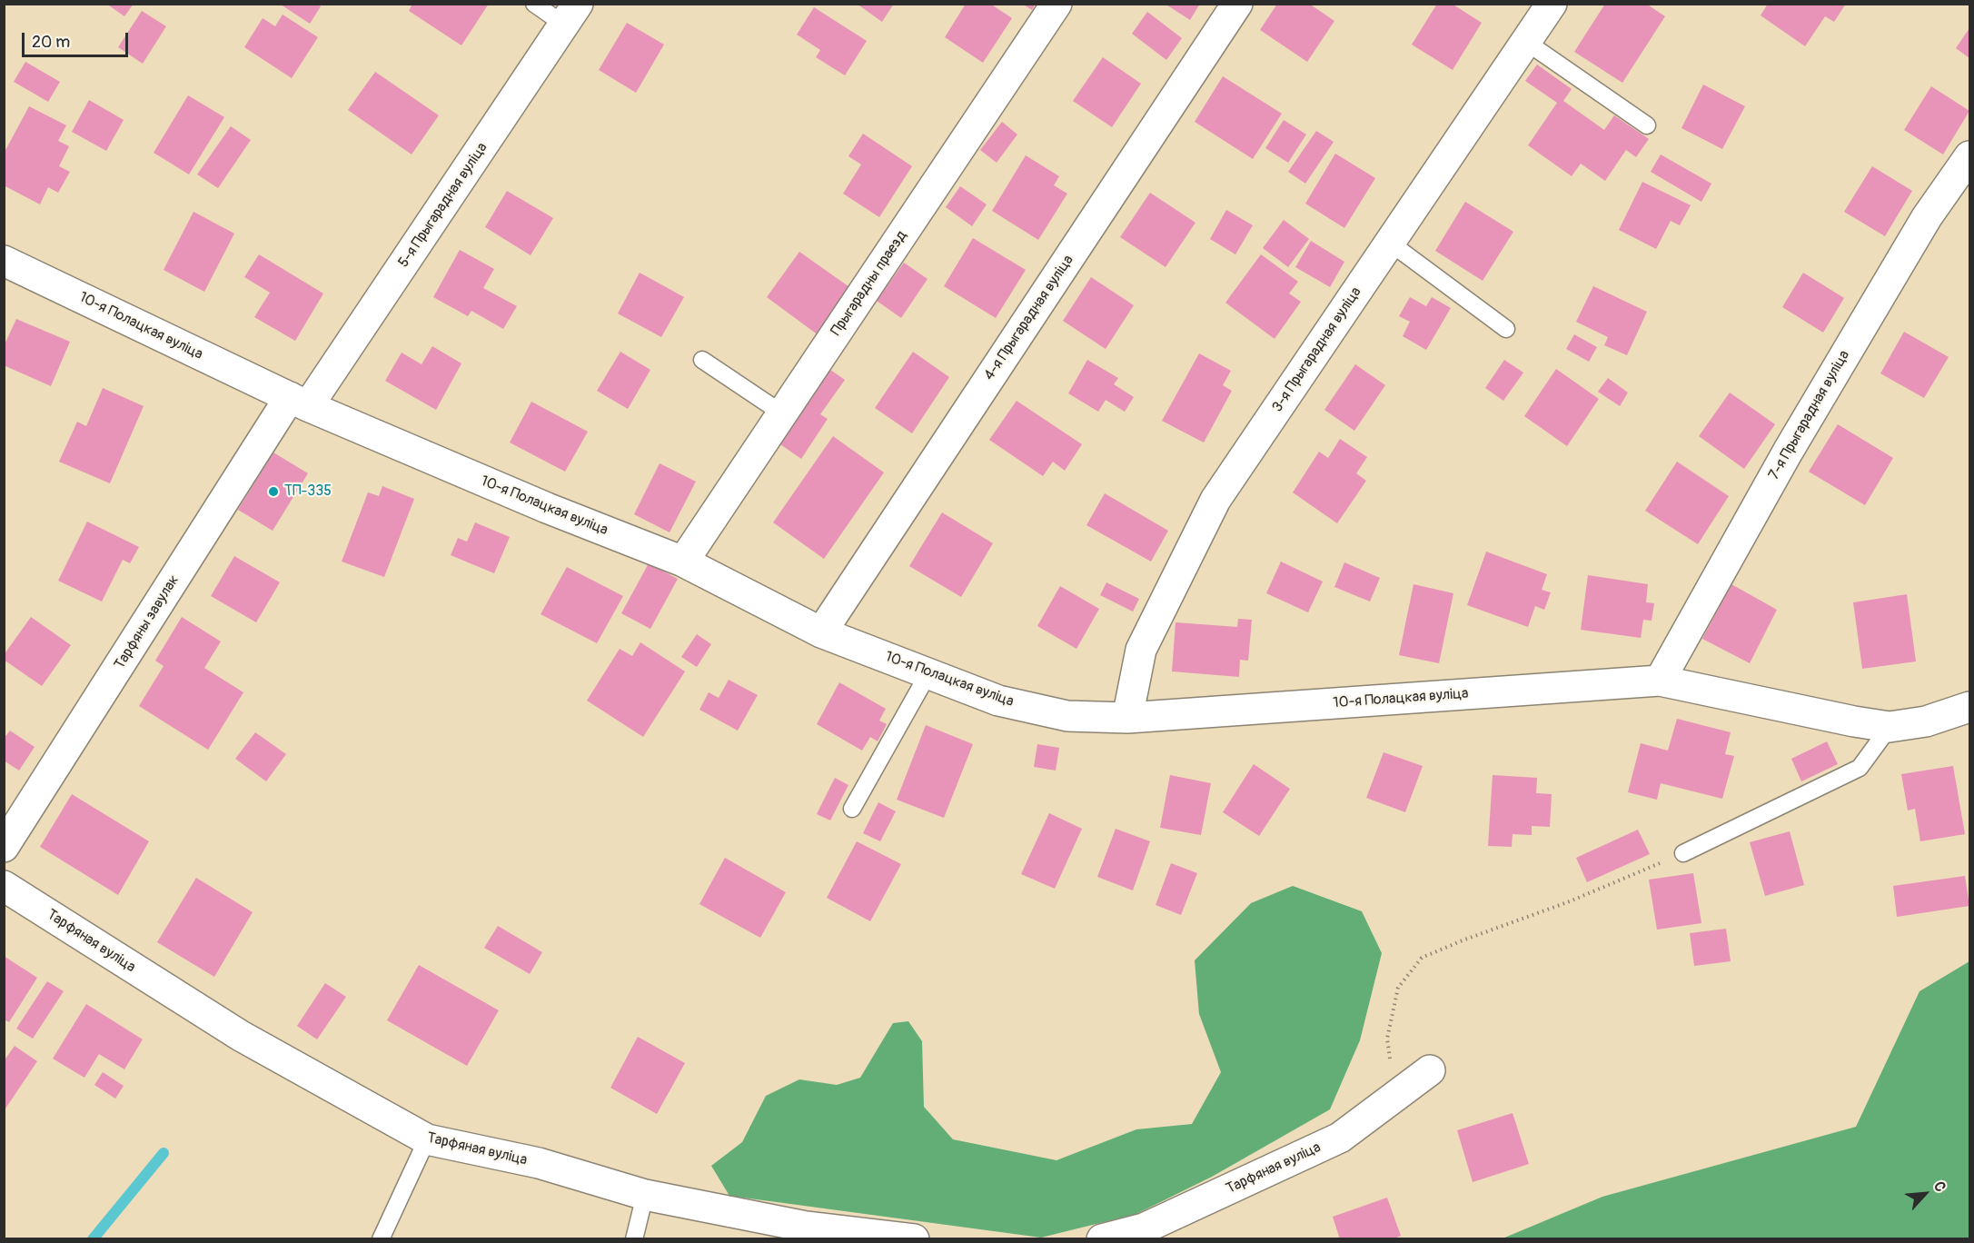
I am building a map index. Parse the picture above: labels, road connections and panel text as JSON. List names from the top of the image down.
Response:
{
  "streets": {
    "street": [
      "5-я Прыгарадная вуліца",
      "Прыгарадны праезд",
      "4-я Прыгарадная вуліца",
      "10-я Полацкая вуліца",
      "3-я Прыгарадная вуліца",
      "7-я Прыгарадная вуліца",
      "Тарфяны завулак",
      "Тарфяная вуліца"
    ]
  },
  "crossings": [
    ["5-я Прыгарадная вуліца", "10-я Полацкая вуліца"],
    ["5-я Прыгарадная вуліца", "Тарфяны завулак"],
    ["Прыгарадны праезд", "10-я Полацкая вуліца"],
    ["4-я Прыгарадная вуліца", "10-я Полацкая вуліца"],
    ["10-я Полацкая вуліца", "3-я Прыгарадная вуліца"],
    ["10-я Полацкая вуліца", "7-я Прыгарадная вуліца"],
    ["10-я Полацкая вуліца", "Тарфяны завулак"]
  ],
  "places": ["ТП-335"],
  "scale_bar": "20 m",
  "north": "top right"
}
